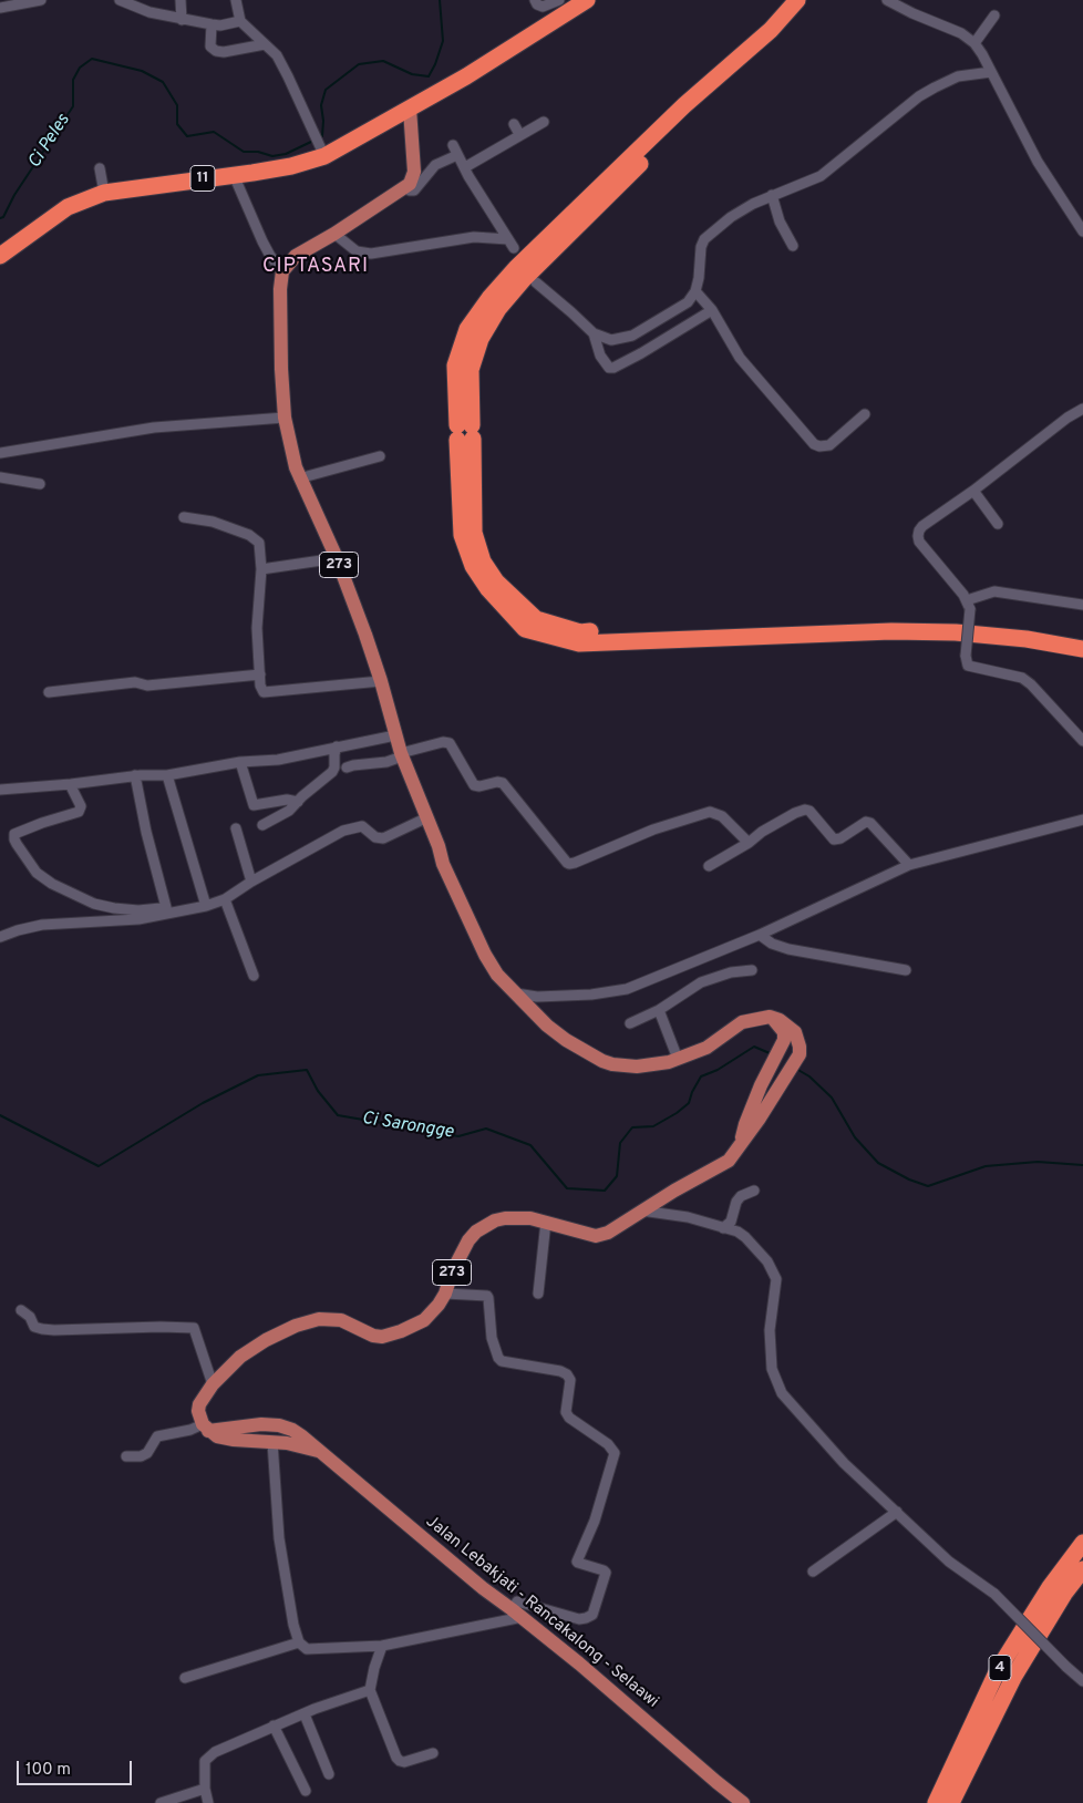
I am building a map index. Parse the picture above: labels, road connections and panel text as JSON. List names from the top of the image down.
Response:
{
  "streets": {
    "highway": ["11", "4"],
    "main road": ["273", "Jalan Lebakjati - Rancakalong - Selaawi"]
  },
  "crossings": [
    ["273", "Jalan Lebakjati - Rancakalong - Selaawi"]
  ],
  "districts": ["CIPTASARI"],
  "water": ["Ci Peles", "Ci Sarongge"],
  "scale_bar": "100 m"
}
